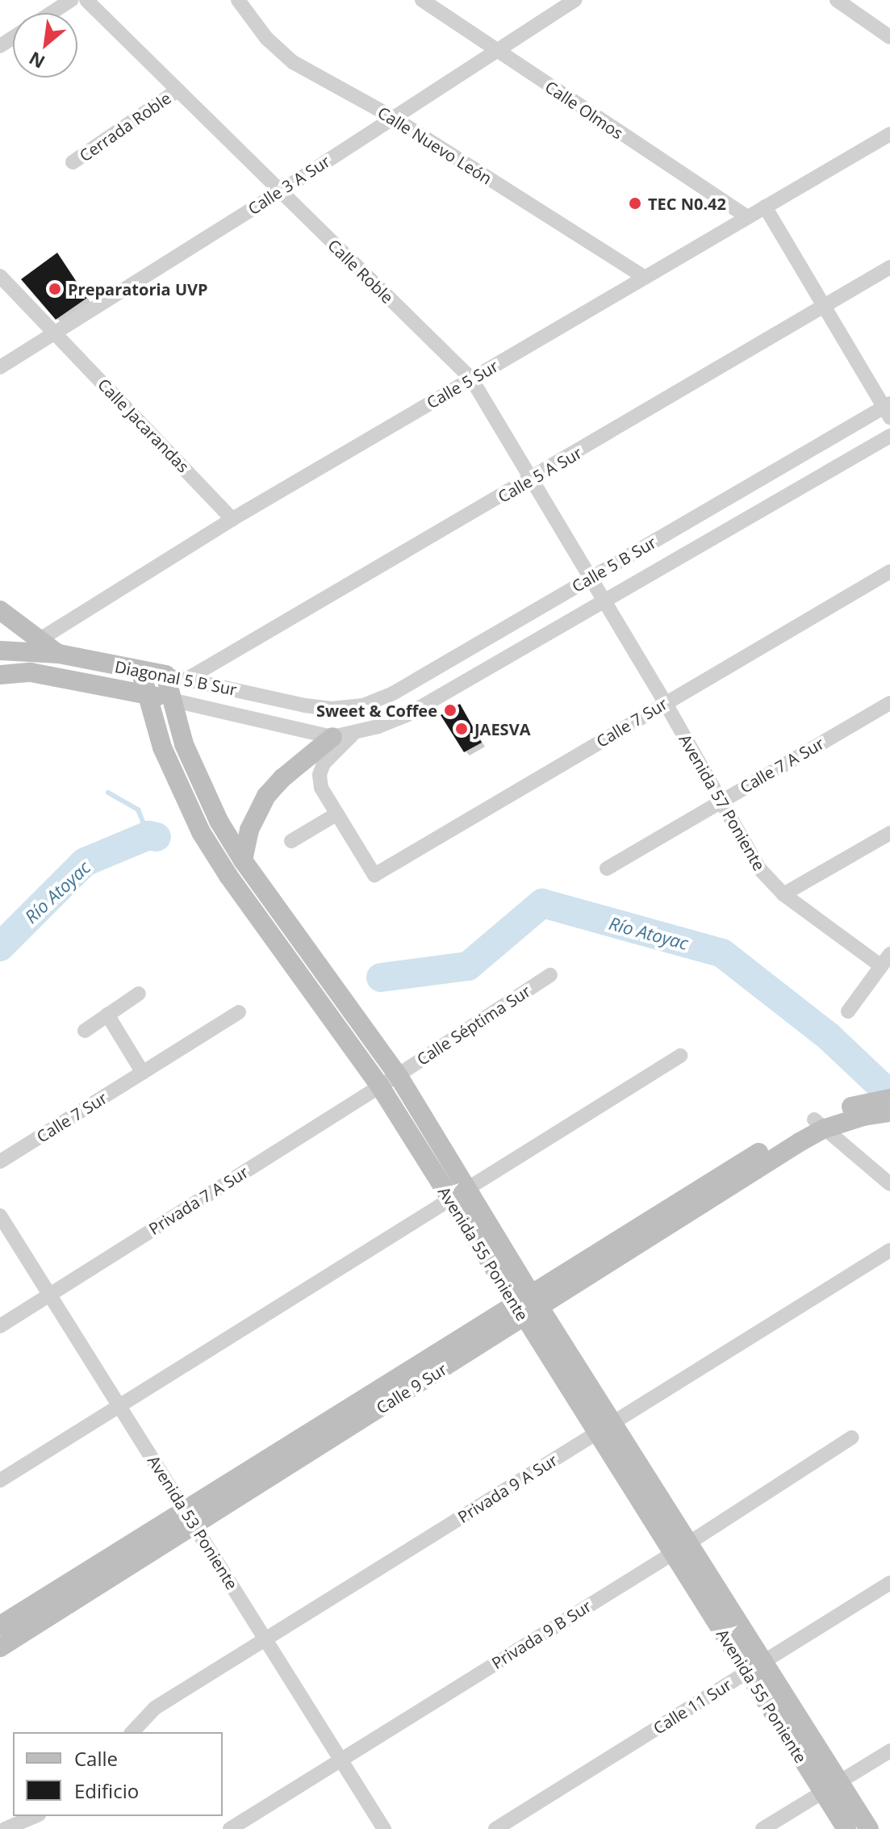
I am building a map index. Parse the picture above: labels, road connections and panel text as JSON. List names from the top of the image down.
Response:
{
  "streets": {
    "main road": ["Diagonal 5 B Sur", "Avenida 55 Poniente", "Calle 9 Sur"],
    "street": [
      "Calle Olmos",
      "Cerrada Roble",
      "Calle Nuevo León",
      "Calle 3 A Sur",
      "Calle Roble",
      "Calle 5 Sur",
      "Calle Jacarandas",
      "Calle 5 A Sur",
      "Calle 5 B Sur",
      "Calle 7 Sur",
      "Calle 7 A Sur",
      "Avenida 57 Poniente",
      "Calle Séptima Sur",
      "Privada 7 A Sur",
      "Privada 9 A Sur",
      "Avenida 53 Poniente",
      "Privada 9 B Sur",
      "Calle 11 Sur"
    ]
  },
  "crossings": [
    ["Calle Olmos", "Calle 3 A Sur"],
    ["Calle Olmos", "Calle 5 Sur"],
    ["Cerrada Roble", "Calle Roble"],
    ["Calle Nuevo León", "Calle 3 A Sur"],
    ["Calle Nuevo León", "Calle 5 Sur"],
    ["Calle 3 A Sur", "Calle Roble"],
    ["Calle 3 A Sur", "Calle Jacarandas"],
    ["Calle Roble", "Calle 5 Sur"],
    ["Calle Roble", "Calle 5 A Sur"],
    ["Calle Roble", "Calle 5 B Sur"],
    ["Calle Roble", "Avenida 57 Poniente"],
    ["Calle 5 Sur", "Calle Jacarandas"],
    ["Calle 5 A Sur", "Diagonal 5 B Sur"],
    ["Calle 5 B Sur", "Diagonal 5 B Sur"],
    ["Calle 5 B Sur", "Avenida 57 Poniente"],
    ["Diagonal 5 B Sur", "Avenida 55 Poniente"],
    ["Calle 7 Sur", "Avenida 57 Poniente"],
    ["Calle 7 A Sur", "Avenida 57 Poniente"],
    ["Calle Séptima Sur", "Privada 7 A Sur"],
    ["Calle Séptima Sur", "Avenida 55 Poniente"],
    ["Privada 7 A Sur", "Avenida 55 Poniente"],
    ["Privada 7 A Sur", "Avenida 53 Poniente"],
    ["Avenida 55 Poniente", "Calle 9 Sur"],
    ["Avenida 55 Poniente", "Privada 9 A Sur"],
    ["Avenida 55 Poniente", "Privada 9 B Sur"],
    ["Avenida 55 Poniente", "Calle 11 Sur"],
    ["Calle 9 Sur", "Avenida 53 Poniente"],
    ["Privada 9 A Sur", "Avenida 53 Poniente"],
    ["Avenida 53 Poniente", "Privada 9 B Sur"]
  ],
  "water": ["Río Atoyac"],
  "places": [
    "TEC N0.42",
    "Preparatoria UVP",
    "Sweet & Coffee",
    "JAESVA"
  ],
  "legend": ["Calle", "Edificio"],
  "north": "bottom left"
}
